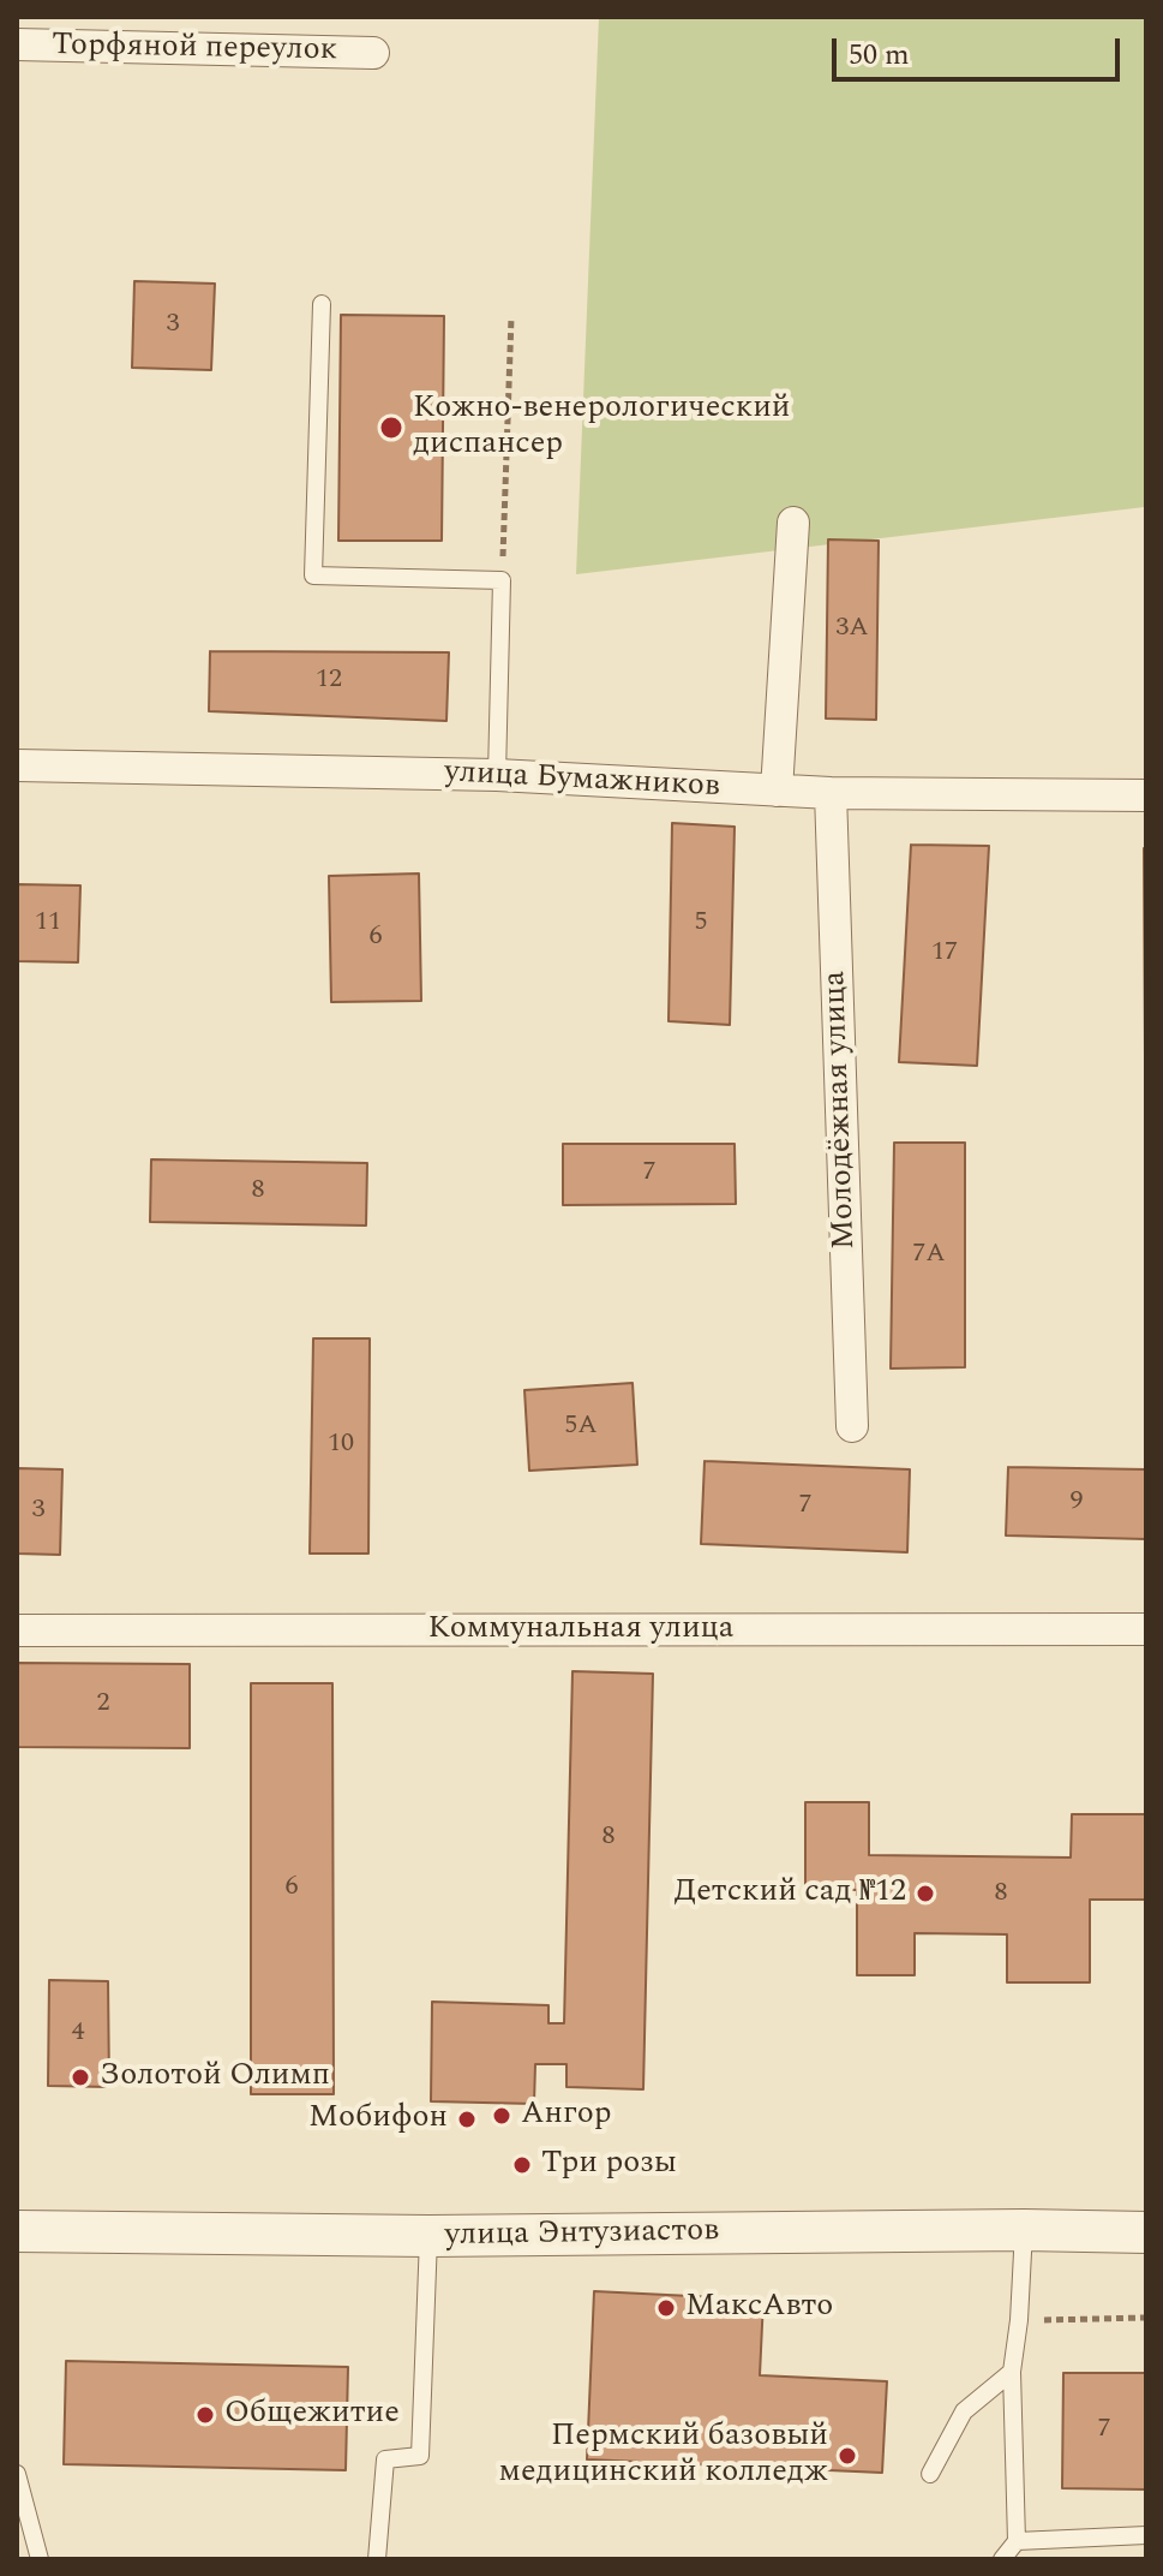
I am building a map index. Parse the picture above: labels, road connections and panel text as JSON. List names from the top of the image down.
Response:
{
  "streets": {
    "street": [
      "Торфяной переулок",
      "улица Бумажников",
      "Молодёжная улица",
      "Коммунальная улица",
      "улица Энтузиастов"
    ]
  },
  "crossings": [
    ["улица Бумажников", "Молодёжная улица"]
  ],
  "places": [
    "Кожно-венерологический диспансер",
    "Детский сад №12",
    "Золотой Олимп",
    "Ангор",
    "Мобифон",
    "Три розы",
    "МаксАвто",
    "Общежитие",
    "Пермский базовый медицинский колледж"
  ],
  "house_numbers": [
    "3",
    "3А",
    "12",
    "11",
    "5",
    "6",
    "17",
    "7",
    "8",
    "7А",
    "5А",
    "10",
    "9",
    "7",
    "3",
    "2",
    "8",
    "6",
    "8",
    "4",
    "7"
  ],
  "scale_bar": "50 m"
}
